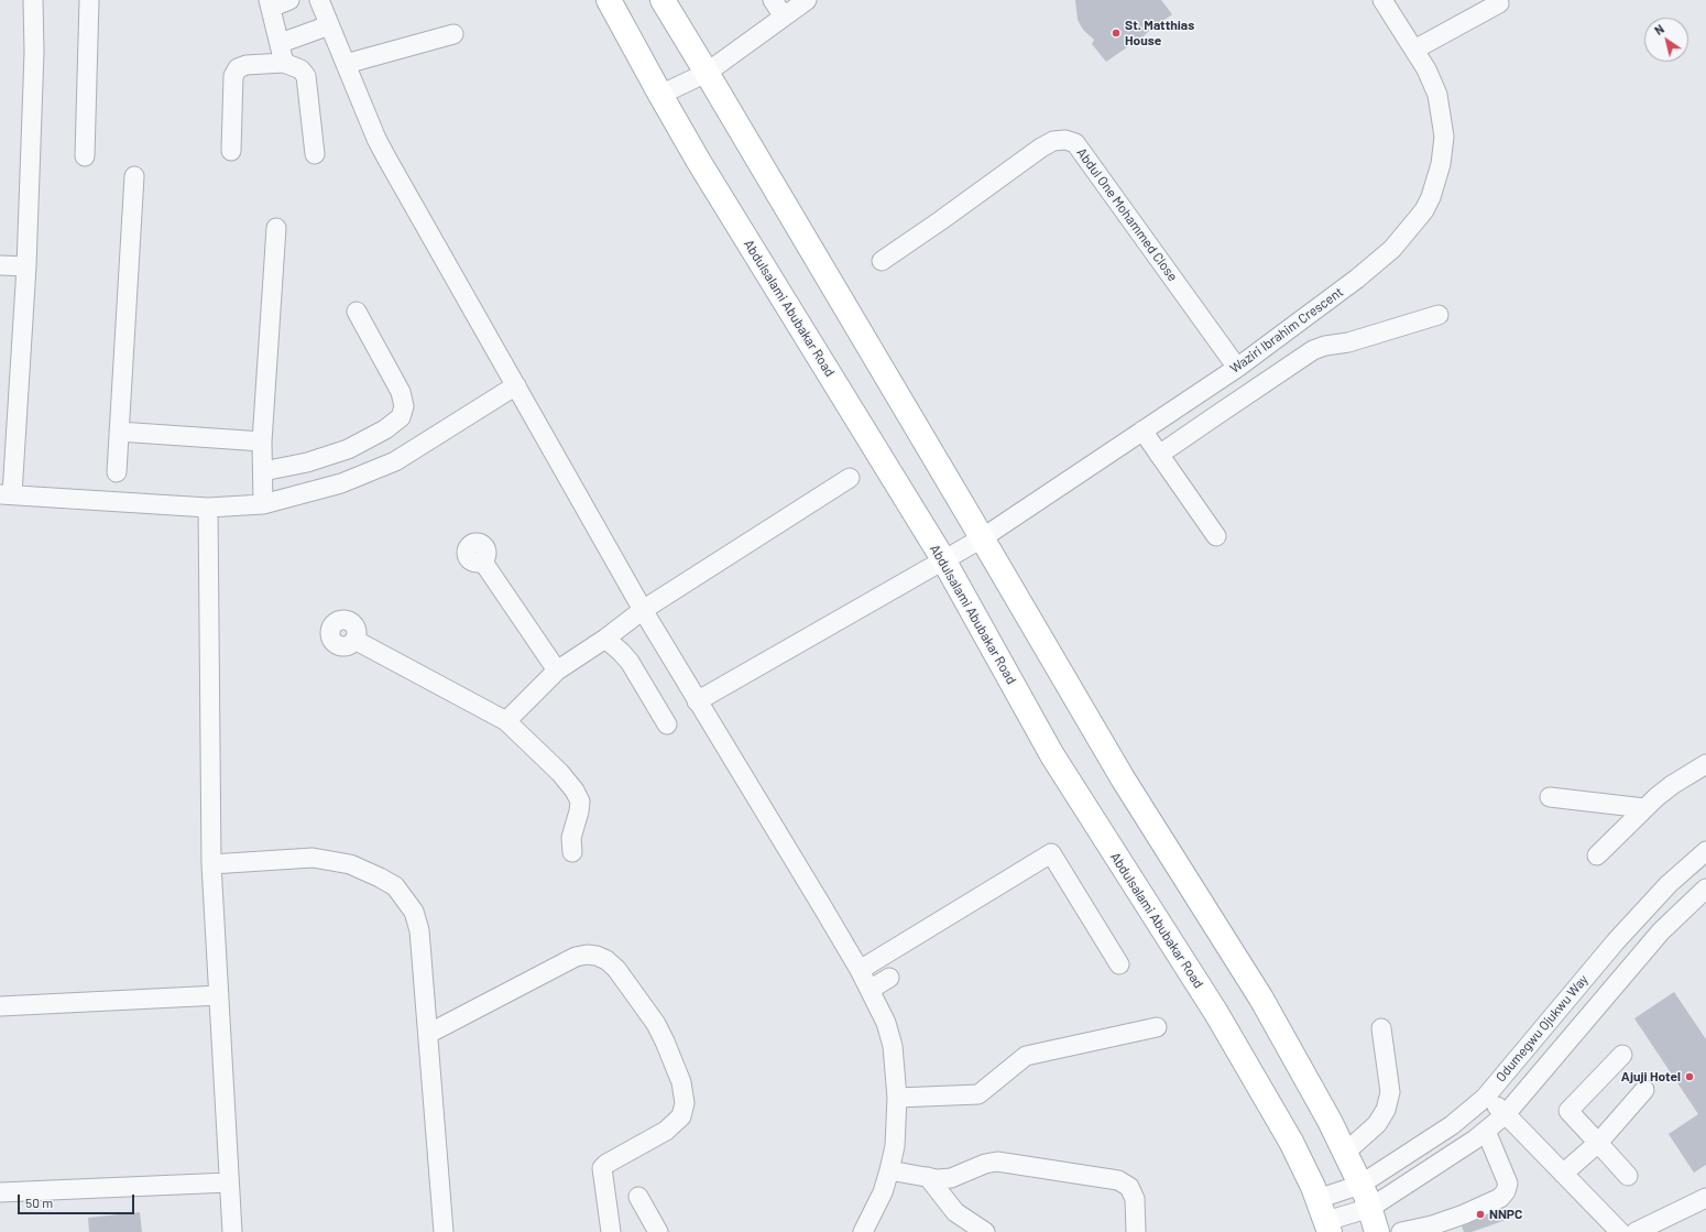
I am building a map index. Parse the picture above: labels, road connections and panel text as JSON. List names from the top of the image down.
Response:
{
  "streets": {
    "main road": ["Abdulsalami Abubakar Road"],
    "street": ["Abdul One Mohammed Close", "Waziri Ibrahim Crescent", "Odumegwu Ojukwu Way"]
  },
  "crossings": [
    ["Abdul One Mohammed Close", "Waziri Ibrahim Crescent"],
    ["Abdulsalami Abubakar Road", "Waziri Ibrahim Crescent"],
    ["Abdulsalami Abubakar Road", "Odumegwu Ojukwu Way"]
  ],
  "places": ["St. Matthias House", "Ajuji Hotel", "NNPC"],
  "scale_bar": "50 m",
  "north": "top left"
}
